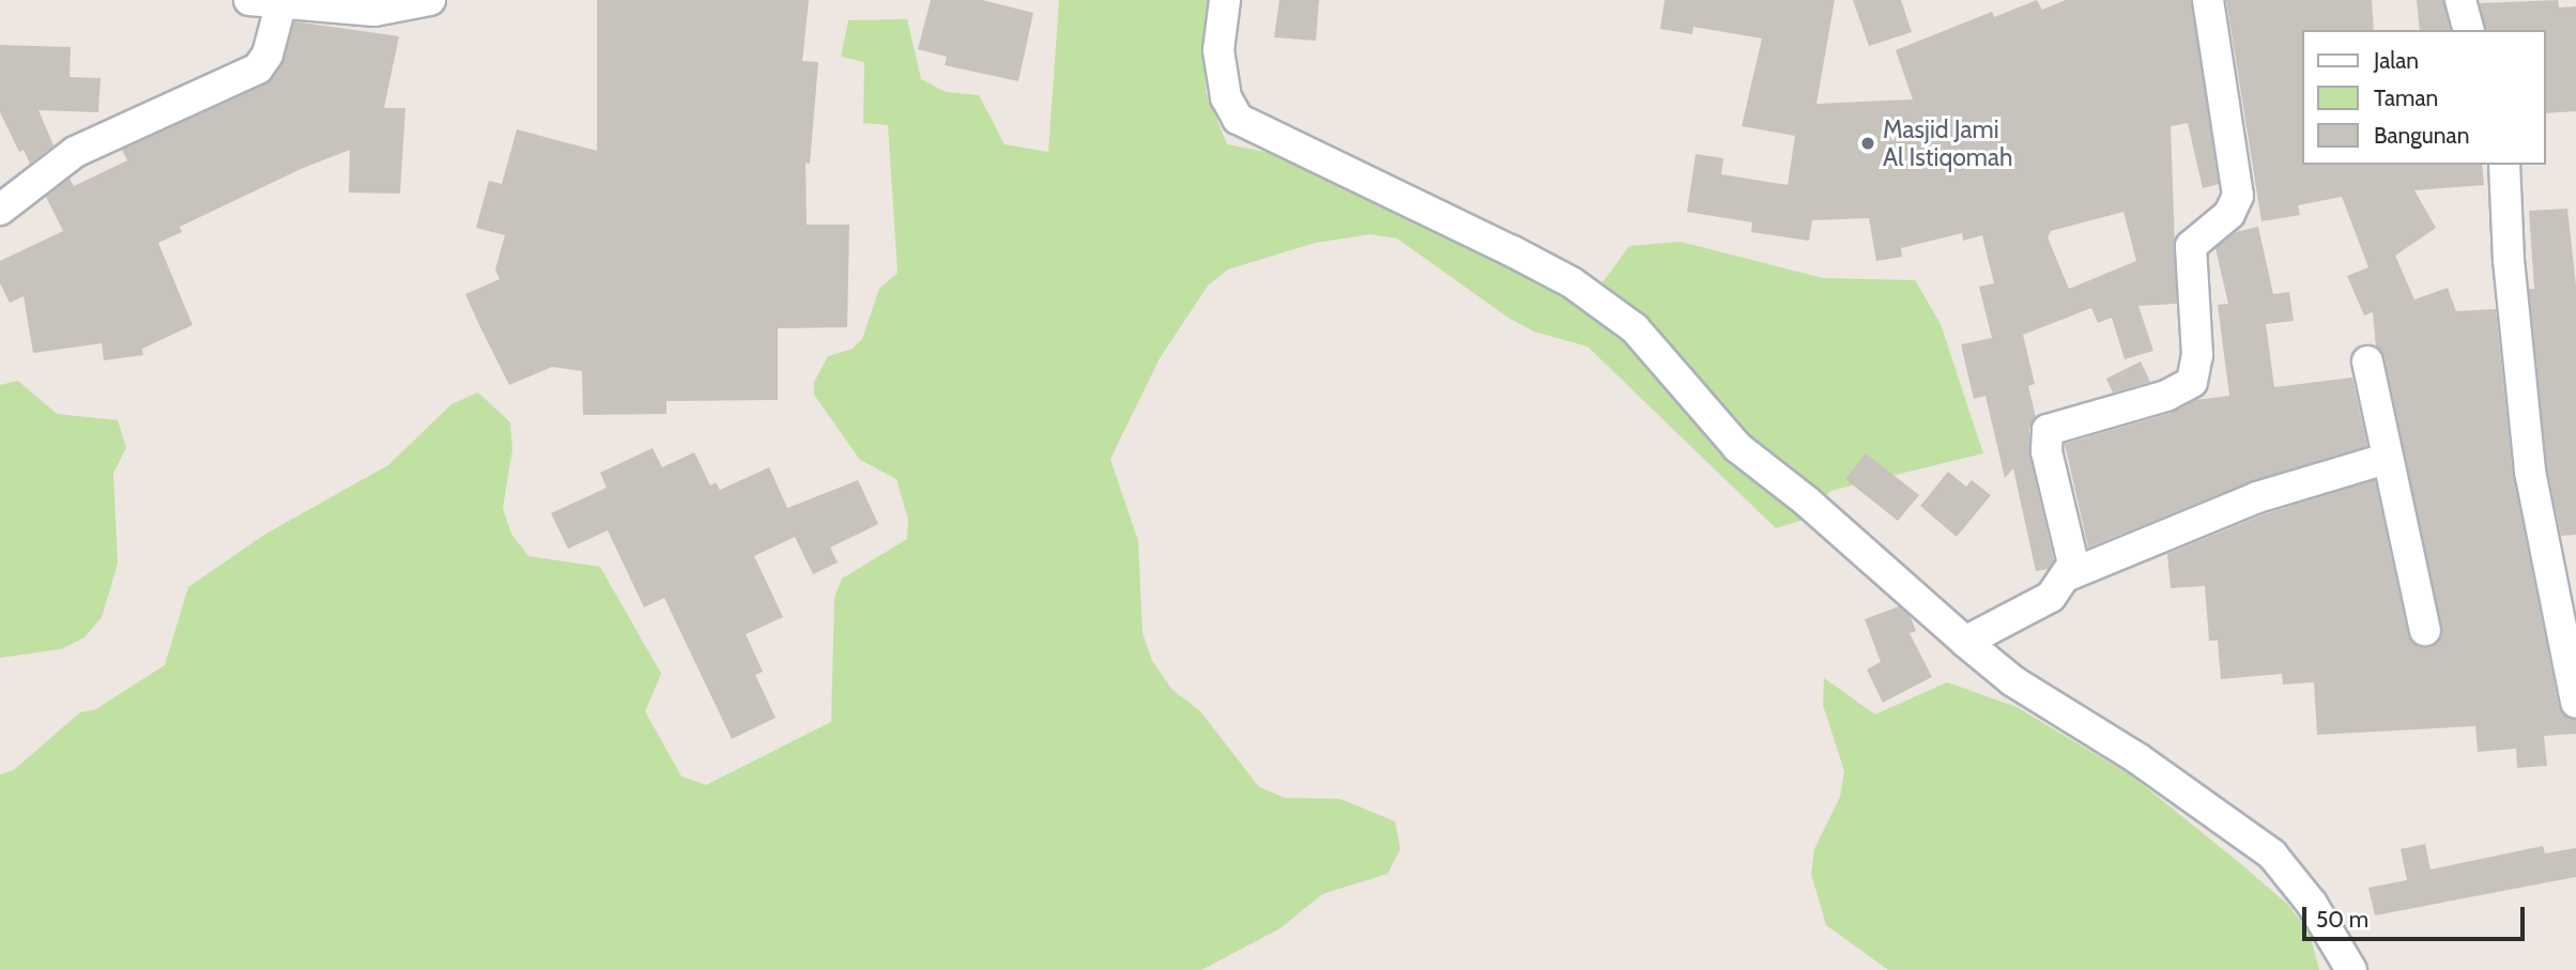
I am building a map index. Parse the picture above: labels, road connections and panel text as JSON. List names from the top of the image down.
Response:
{
  "places": ["Masjid Jami Al Istiqomah"],
  "legend": ["Jalan", "Taman", "Bangunan"],
  "scale_bar": "50 m"
}
